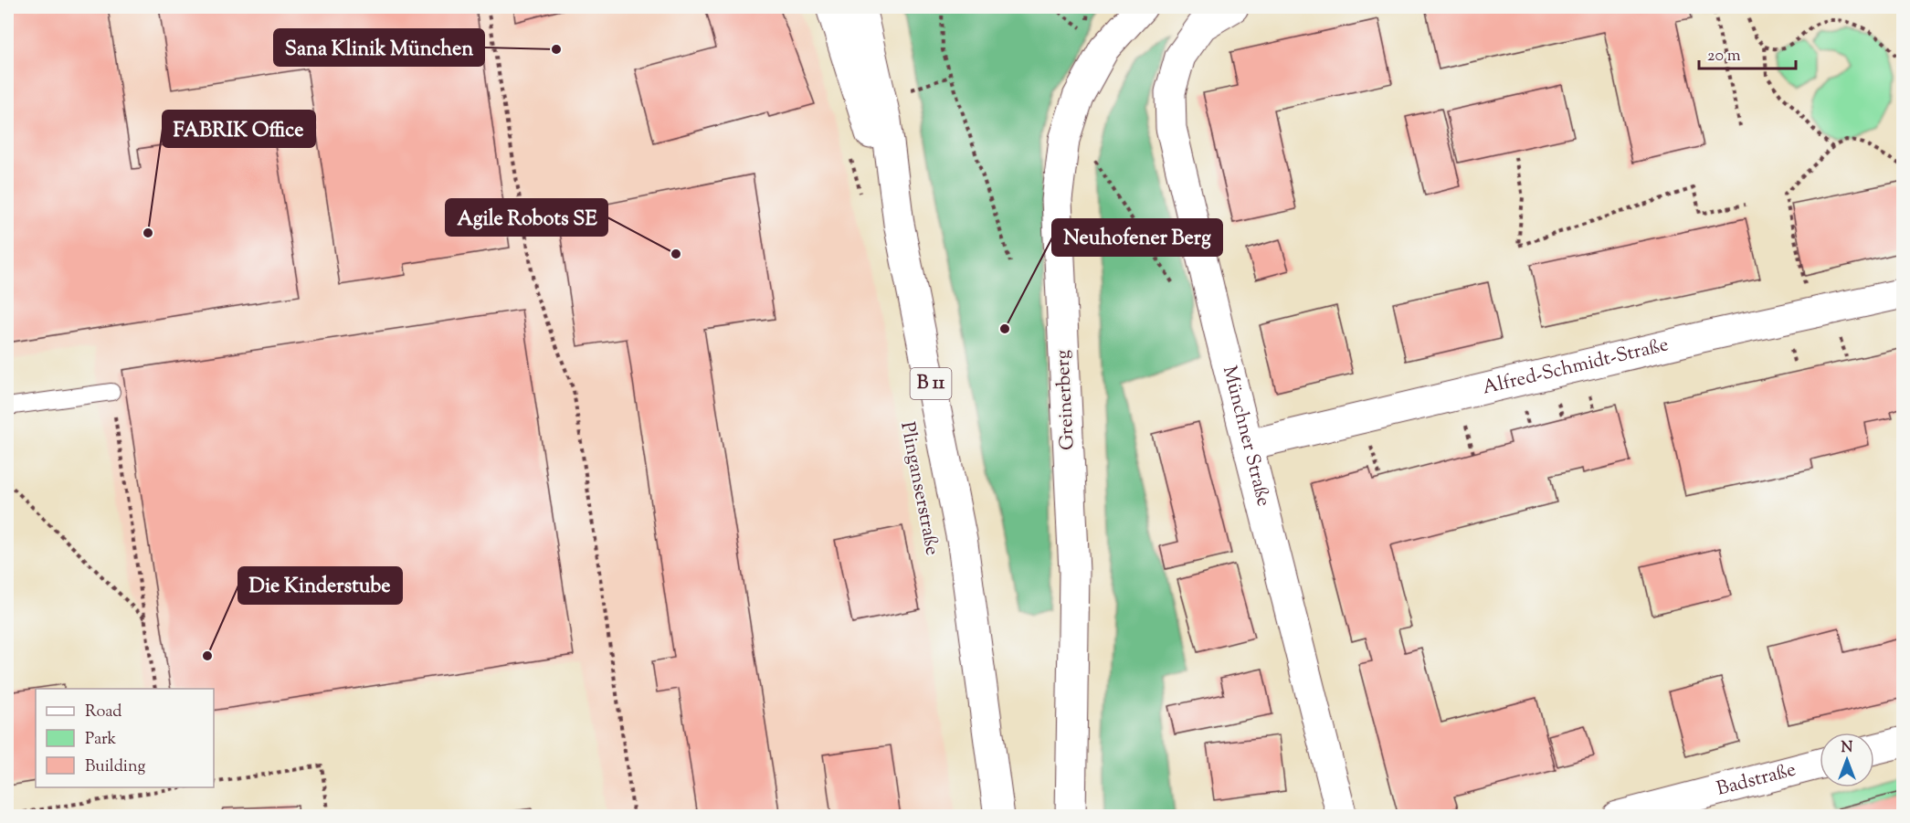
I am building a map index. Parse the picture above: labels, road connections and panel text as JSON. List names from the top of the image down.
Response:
{
  "streets": {
    "street": [
      "Alfred-Schmidt-Straße",
      "B 11",
      "Greinerberg",
      "Münchner Straße",
      "Plinganserstraße",
      "Badstraße"
    ]
  },
  "crossings": [
    ["Alfred-Schmidt-Straße", "Münchner Straße"]
  ],
  "places": [
    "Sana Klinik München",
    "FABRIK Office",
    "Agile Robots SE",
    "Neuhofener Berg",
    "Die Kinderstube"
  ],
  "legend": ["Road", "Park", "Building"],
  "scale_bar": "20 m",
  "north": "top"
}
